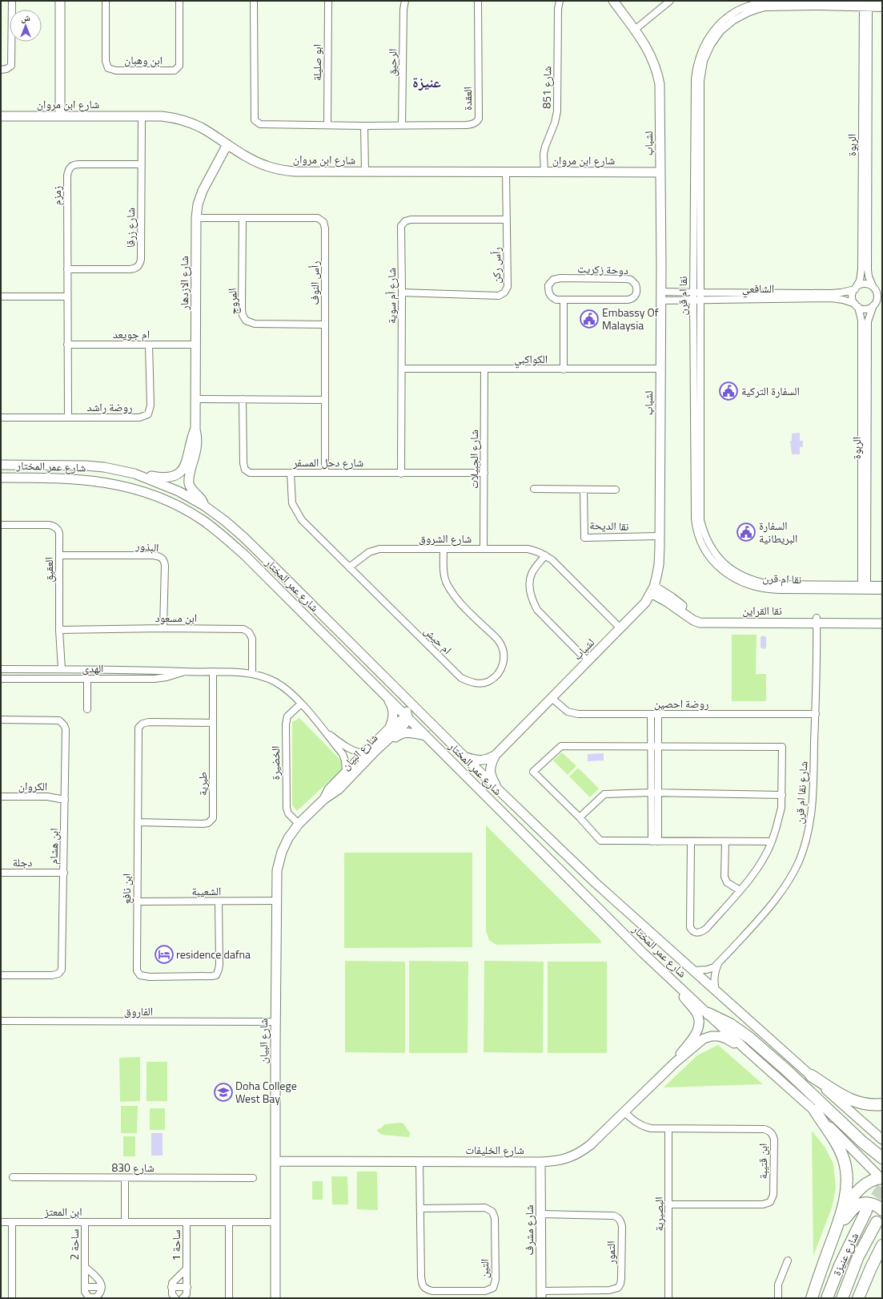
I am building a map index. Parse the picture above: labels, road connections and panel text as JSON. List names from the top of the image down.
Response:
{
  "streets": {
    "highway": ["شارع عنيزة"],
    "street": [
      "ابن وهبان",
      "ابو صليلة",
      "الرحيق",
      "شارع 851",
      "العقدة",
      "شارع ابن مروان",
      "لشباب",
      "الربوة",
      "زمزم",
      "شارع زرقا",
      "رأس ركن",
      "دوحة زكريت",
      "شارع الازدهار",
      "رأس النوف",
      "الشافعي",
      "شارع أم سوية",
      "نقا ام قرن",
      "المروج",
      "ام جويعد",
      "الكواكبي",
      "روضة راشد",
      "شارع الجبيلات",
      "شارع دحل المسفر",
      "شارع عمر المختار",
      "نقا الديحة",
      "شارع الشروق",
      "البذور",
      "العقيق",
      "نقا القراين",
      "ابن مسعود",
      "ام حيش",
      "الهدى",
      "روضة احصين",
      "شارع البيان",
      "الخضيرة",
      "طبرية",
      "الكروان",
      "شارع نقا ام قرن",
      "ابن هشام",
      "دجلة",
      "ابن نافع",
      "الشعيبة",
      "الفاروق",
      "شارع الخليفات",
      "ابن قتيبة",
      "شارع 830",
      "ابن المعتز",
      "البصيرية",
      "شارع مشرف",
      "ساحة 2",
      "ساحة 1",
      "التمور",
      "التين"
    ]
  },
  "crossings": [
    ["ابو صليلة", "العقدة"],
    ["الرحيق", "العقدة"],
    ["شارع 851", "شارع ابن مروان"],
    ["شارع ابن مروان", "لشباب"],
    ["شارع ابن مروان", "شارع زرقا"],
    ["شارع ابن مروان", "رأس ركن"],
    ["شارع ابن مروان", "شارع الازدهار"],
    ["لشباب", "الشافعي"],
    ["لشباب", "الكواكبي"],
    ["لشباب", "شارع عمر المختار"],
    ["لشباب", "نقا الديحة"],
    ["لشباب", "شارع الشروق"],
    ["لشباب", "نقا القراين"],
    ["لشباب", "روضة احصين"],
    ["الربوة", "الشافعي"],
    ["الربوة", "نقا ام قرن"],
    ["زمزم", "شارع زرقا"],
    ["زمزم", "ام جويعد"],
    ["زمزم", "روضة راشد"],
    ["رأس ركن", "شارع أم سوية"],
    ["شارع الازدهار", "رأس النوف"],
    ["شارع الازدهار", "ام جويعد"],
    ["شارع الازدهار", "شارع عمر المختار"],
    ["رأس النوف", "المروج"],
    ["رأس النوف", "شارع دحل المسفر"],
    ["الشافعي", "نقا ام قرن"],
    ["شارع أم سوية", "الكواكبي"],
    ["شارع أم سوية", "شارع دحل المسفر"],
    ["ام جويعد", "روضة راشد"],
    ["الكواكبي", "شارع الجبيلات"],
    ["شارع الجبيلات", "شارع دحل المسفر"],
    ["شارع الجبيلات", "شارع الشروق"],
    ["شارع دحل المسفر", "ام حيش"],
    ["شارع عمر المختار", "شارع البيان"],
    ["شارع عمر المختار", "شارع نقا ام قرن"],
    ["شارع عمر المختار", "شارع الخليفات"],
    ["شارع الشروق", "ام حيش"],
    ["البذور", "العقيق"],
    ["البذور", "ابن مسعود"],
    ["العقيق", "ابن مسعود"],
    ["العقيق", "الهدى"],
    ["نقا القراين", "شارع نقا ام قرن"],
    ["ابن مسعود", "الهدى"],
    ["الهدى", "شارع البيان"],
    ["الهدى", "الخضيرة"],
    ["الهدى", "طبرية"],
    ["روضة احصين", "شارع نقا ام قرن"],
    ["شارع البيان", "الخضيرة"],
    ["شارع البيان", "الشعيبة"],
    ["شارع البيان", "الفاروق"],
    ["شارع البيان", "شارع الخليفات"],
    ["شارع البيان", "ابن المعتز"],
    ["طبرية", "ابن نافع"],
    ["الكروان", "ابن هشام"],
    ["ابن هشام", "دجلة"],
    ["ابن نافع", "الشعيبة"],
    ["شارع الخليفات", "ابن قتيبة"],
    ["شارع الخليفات", "شارع مشرف"],
    ["شارع الخليفات", "التين"],
    ["ابن قتيبة", "البصيرية"],
    ["ابن المعتز", "ساحة 2"],
    ["ابن المعتز", "ساحة 1"],
    ["شارع مشرف", "التمور"]
  ],
  "districts": ["عنيزة"],
  "places": {
    "public building": ["Embassy Of Malaysia", "السفارة التركية", "السفارة البريطانية"],
    "hotel": ["residence dafna"],
    "school or university": ["Doha College West Bay"]
  },
  "north": "top"
}
